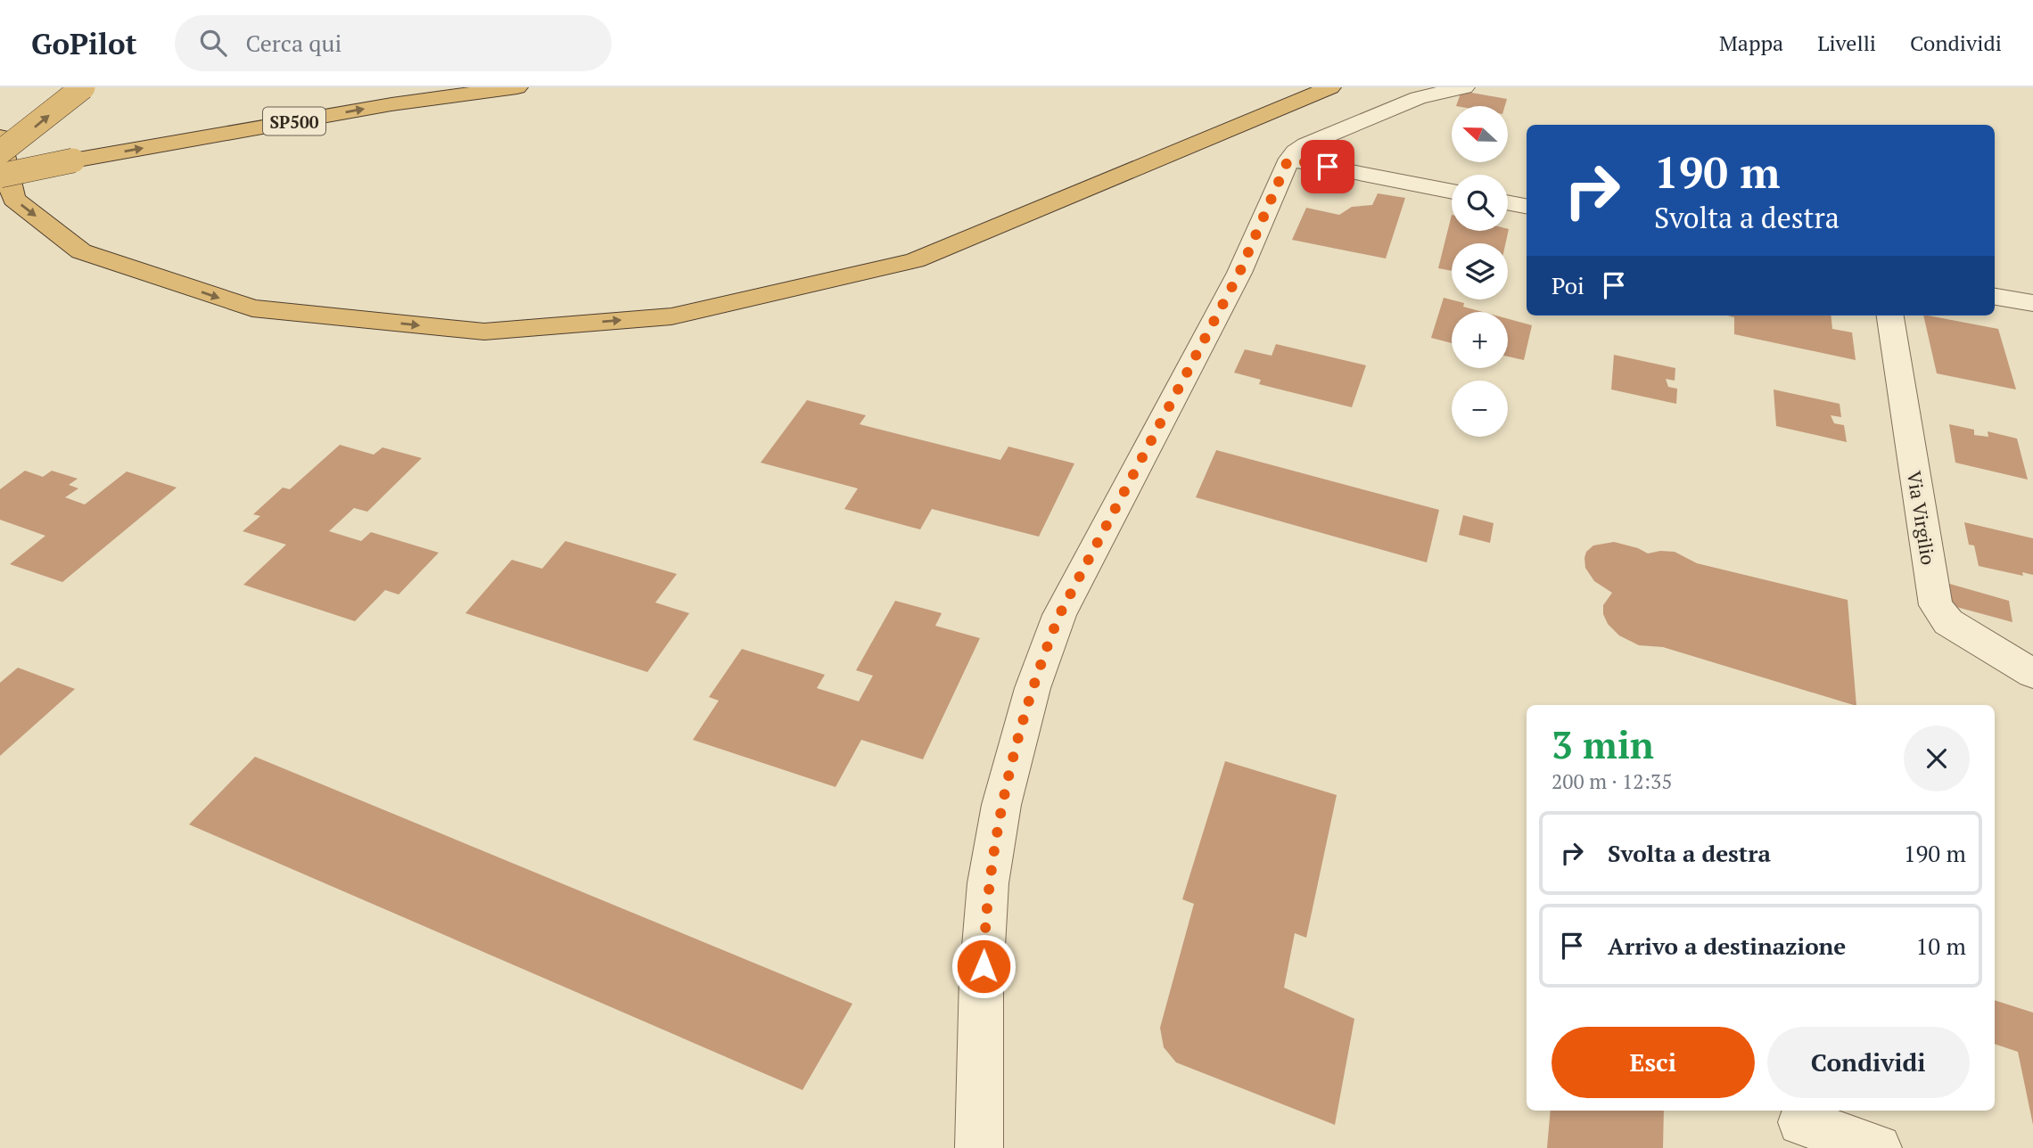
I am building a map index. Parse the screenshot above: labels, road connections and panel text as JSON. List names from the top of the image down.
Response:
{
  "streets": {
    "highway": ["SP500"],
    "street": ["Via Virgilio"]
  },
  "north": "left",
  "page": {
    "header": "GoPilot",
    "search": "Cerca qui",
    "nav": ["Mappa", "Livelli", "Condividi"],
    "map_buttons": ["+", "−"],
    "turn": ["190 m", "Svolta a destra"],
    "then": "Poi",
    "heading": ["3 min", "200 m · 12:35"],
    "list": [
      {
        "name": "Svolta a destra",
        "value": "190 m"
      },
      {
        "name": "Arrivo a destinazione",
        "value": "10 m"
      }
    ],
    "buttons": ["Esci", "Condividi"]
  }
}
